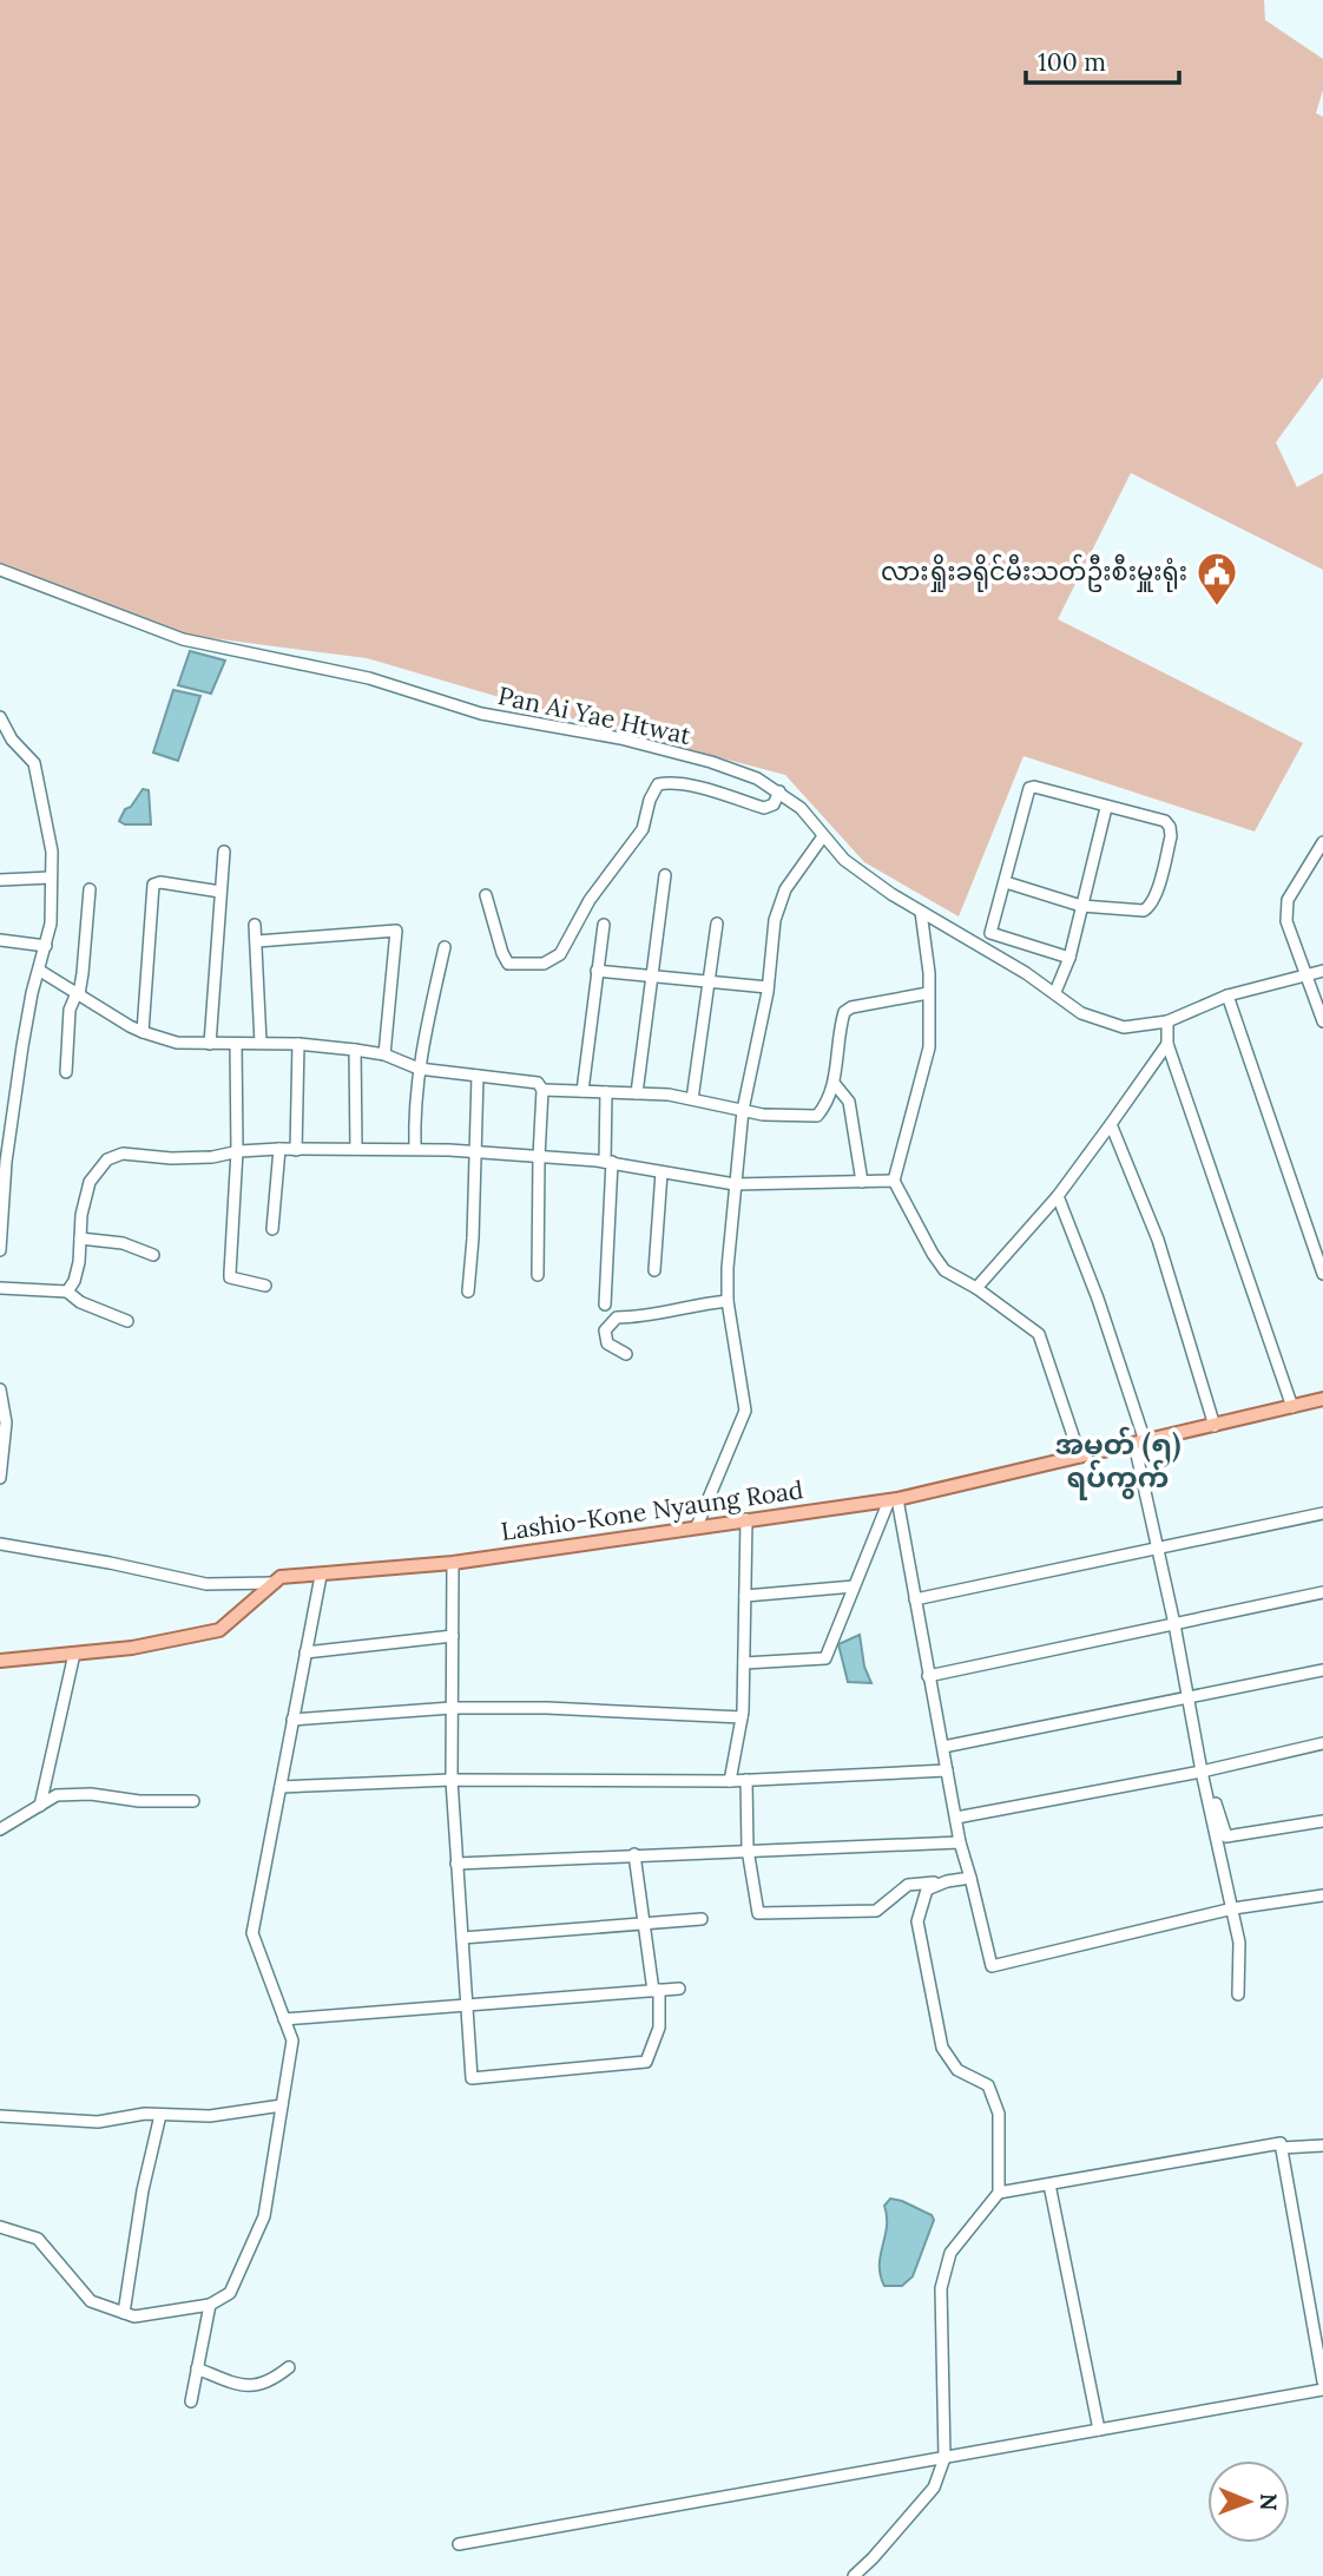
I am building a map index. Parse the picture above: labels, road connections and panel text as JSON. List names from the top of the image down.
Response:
{
  "streets": {
    "main road": ["Lashio-Kone Nyaung Road"],
    "street": ["Pan Ai Yae Htwat"]
  },
  "districts": ["အမှတ် (၅) ရပ်ကွက်"],
  "places": {
    "public building": ["လားရှိုးခရိုင်မီးသတ်ဦးစီးမှူးရုံး"]
  },
  "scale_bar": "100 m",
  "north": "right"
}
